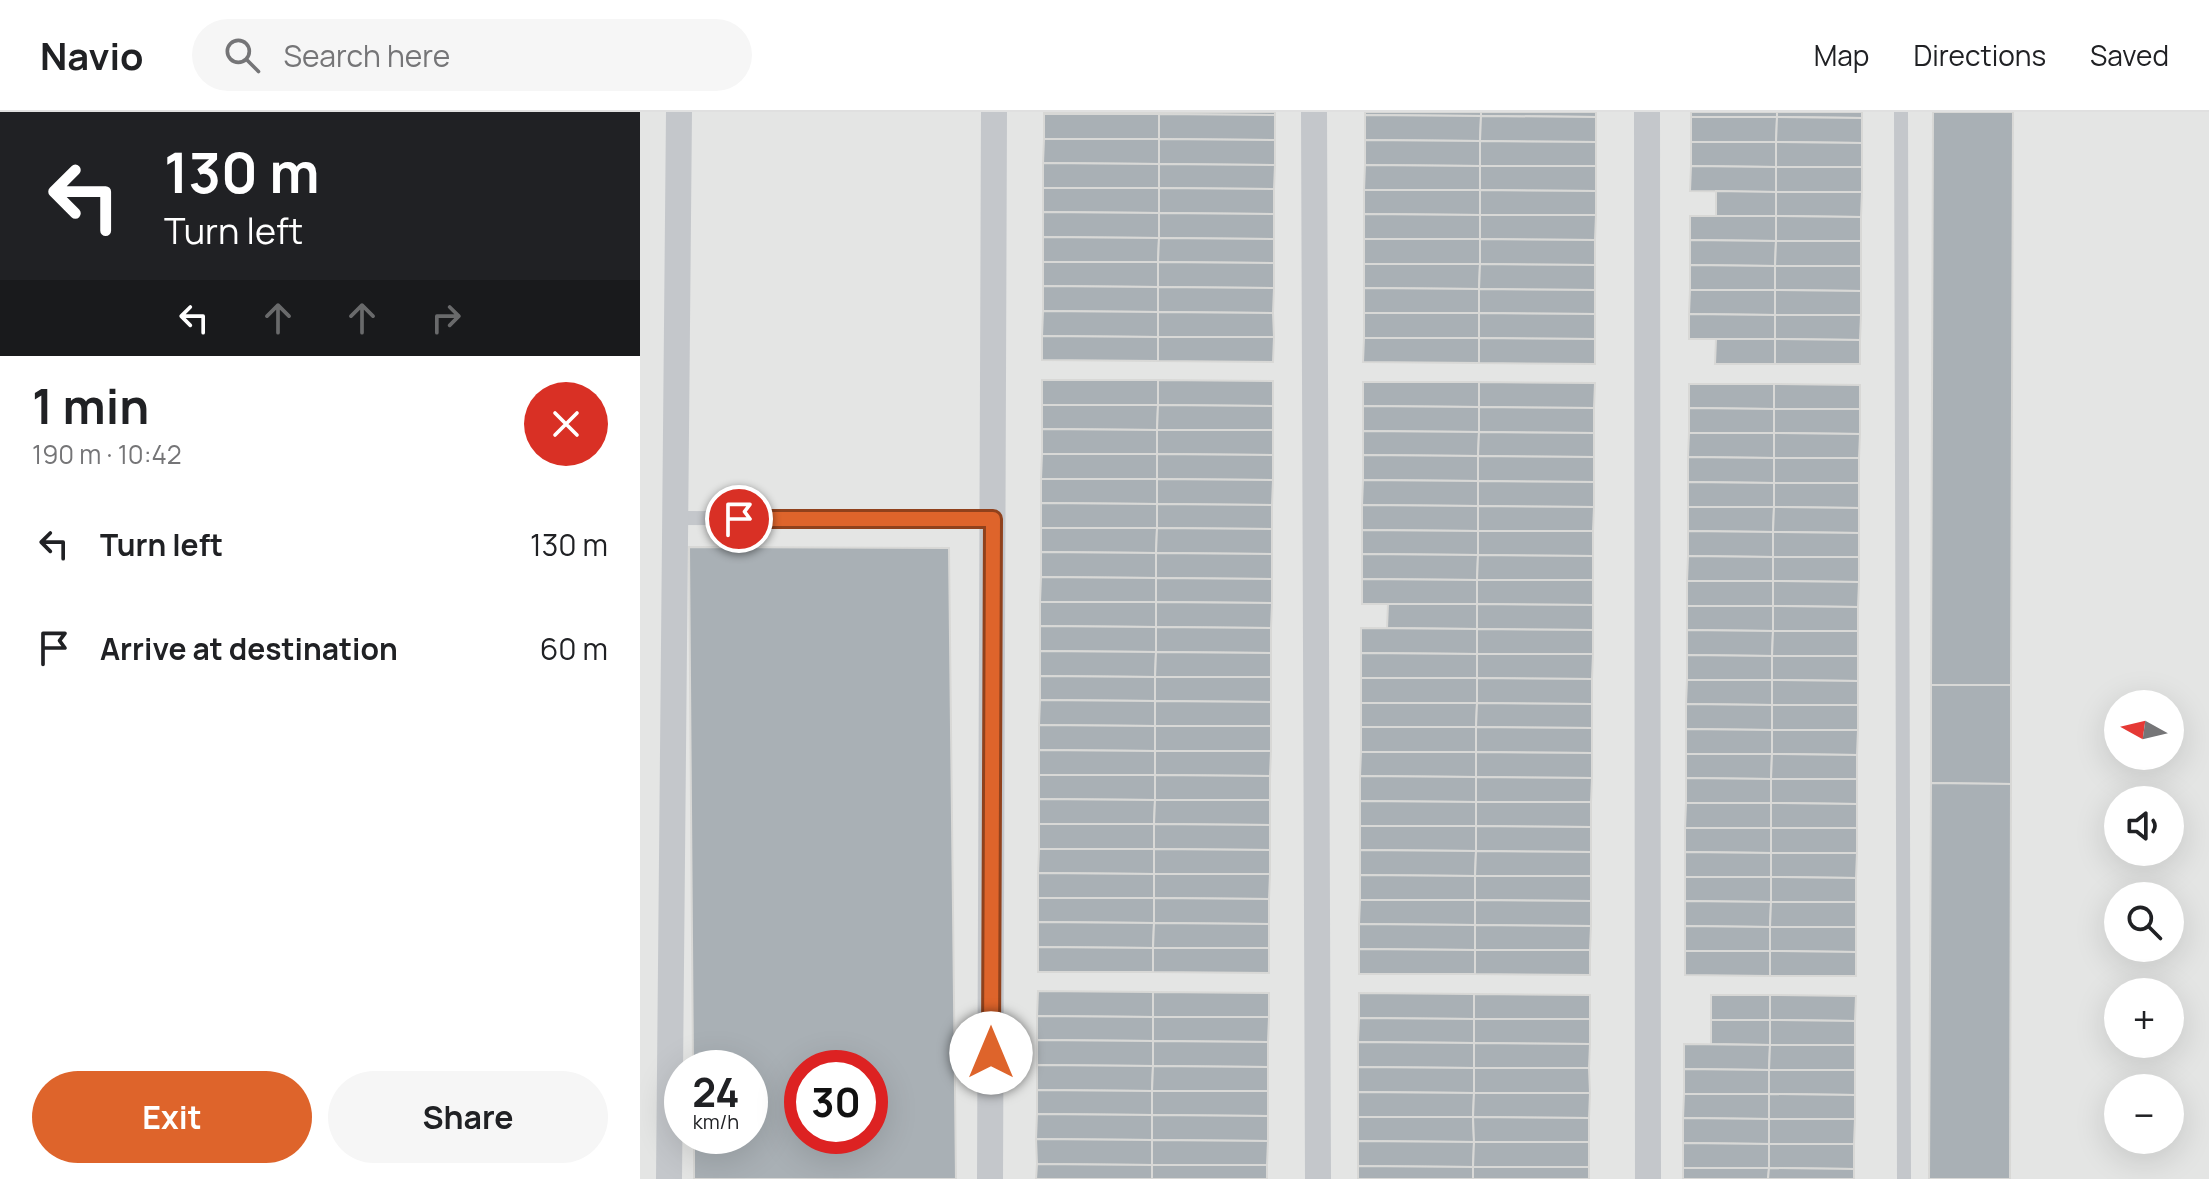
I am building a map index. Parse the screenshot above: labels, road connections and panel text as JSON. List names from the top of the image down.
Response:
{
  "north": "left",
  "page": {
    "header": "Navio",
    "search": "Search here",
    "nav": ["Map", "Directions", "Saved"],
    "turn": ["130 m", "Turn left"],
    "heading": ["1 min", "190 m · 10:42"],
    "list": [
      {
        "name": "Turn left",
        "value": "130 m"
      },
      {
        "name": "Arrive at destination",
        "value": "60 m"
      }
    ],
    "map_buttons": ["+", "−"],
    "speed": "24 km/h",
    "limit": "30",
    "buttons": ["Exit", "Share"]
  }
}
